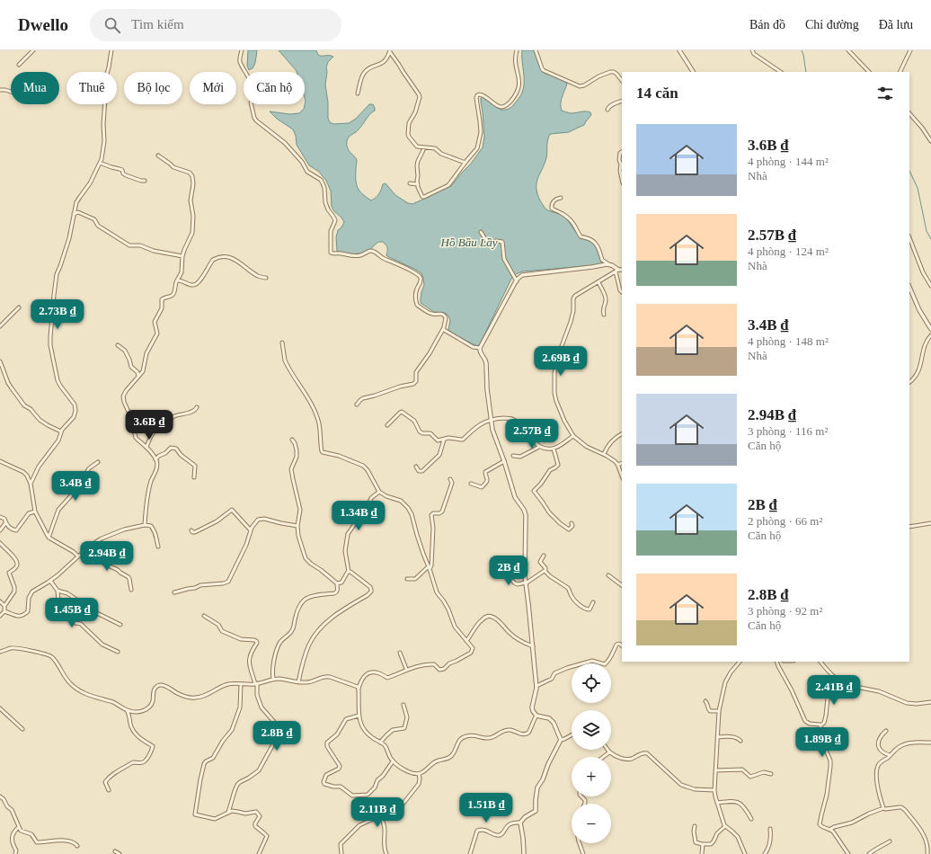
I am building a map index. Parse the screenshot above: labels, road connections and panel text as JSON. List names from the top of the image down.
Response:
{
  "water": ["Hồ Bầu Lầy"],
  "page": {
    "header": "Dwello",
    "search": "Tìm kiếm",
    "nav": ["Bản đồ", "Chỉ đường", "Đã lưu"],
    "chip": [
      "Mua",
      "Thuê",
      "Bộ lọc",
      "Mới",
      "Căn hộ"
    ],
    "heading": "14 căn",
    "list": [
      {
        "name": "3.6B ₫",
        "note": "4 phòng · 144 m² · Nhà"
      },
      {
        "name": "2.57B ₫",
        "note": "4 phòng · 124 m² · Nhà"
      },
      {
        "name": "3.4B ₫",
        "note": "4 phòng · 148 m² · Nhà"
      },
      {
        "name": "2.94B ₫",
        "note": "3 phòng · 116 m² · Căn hộ"
      },
      {
        "name": "2B ₫",
        "note": "2 phòng · 66 m² · Căn hộ"
      },
      {
        "name": "2.8B ₫",
        "note": "3 phòng · 92 m² · Căn hộ"
      }
    ],
    "price": [
      "2.73B ₫",
      "2.69B ₫",
      "3.6B ₫",
      "2.57B ₫",
      "3.4B ₫",
      "1.34B ₫",
      "2.94B ₫",
      "2B ₫",
      "1.45B ₫",
      "2.41B ₫",
      "2.8B ₫",
      "1.89B ₫",
      "1.51B ₫",
      "2.11B ₫"
    ],
    "map_buttons": ["+", "−"]
  }
}
